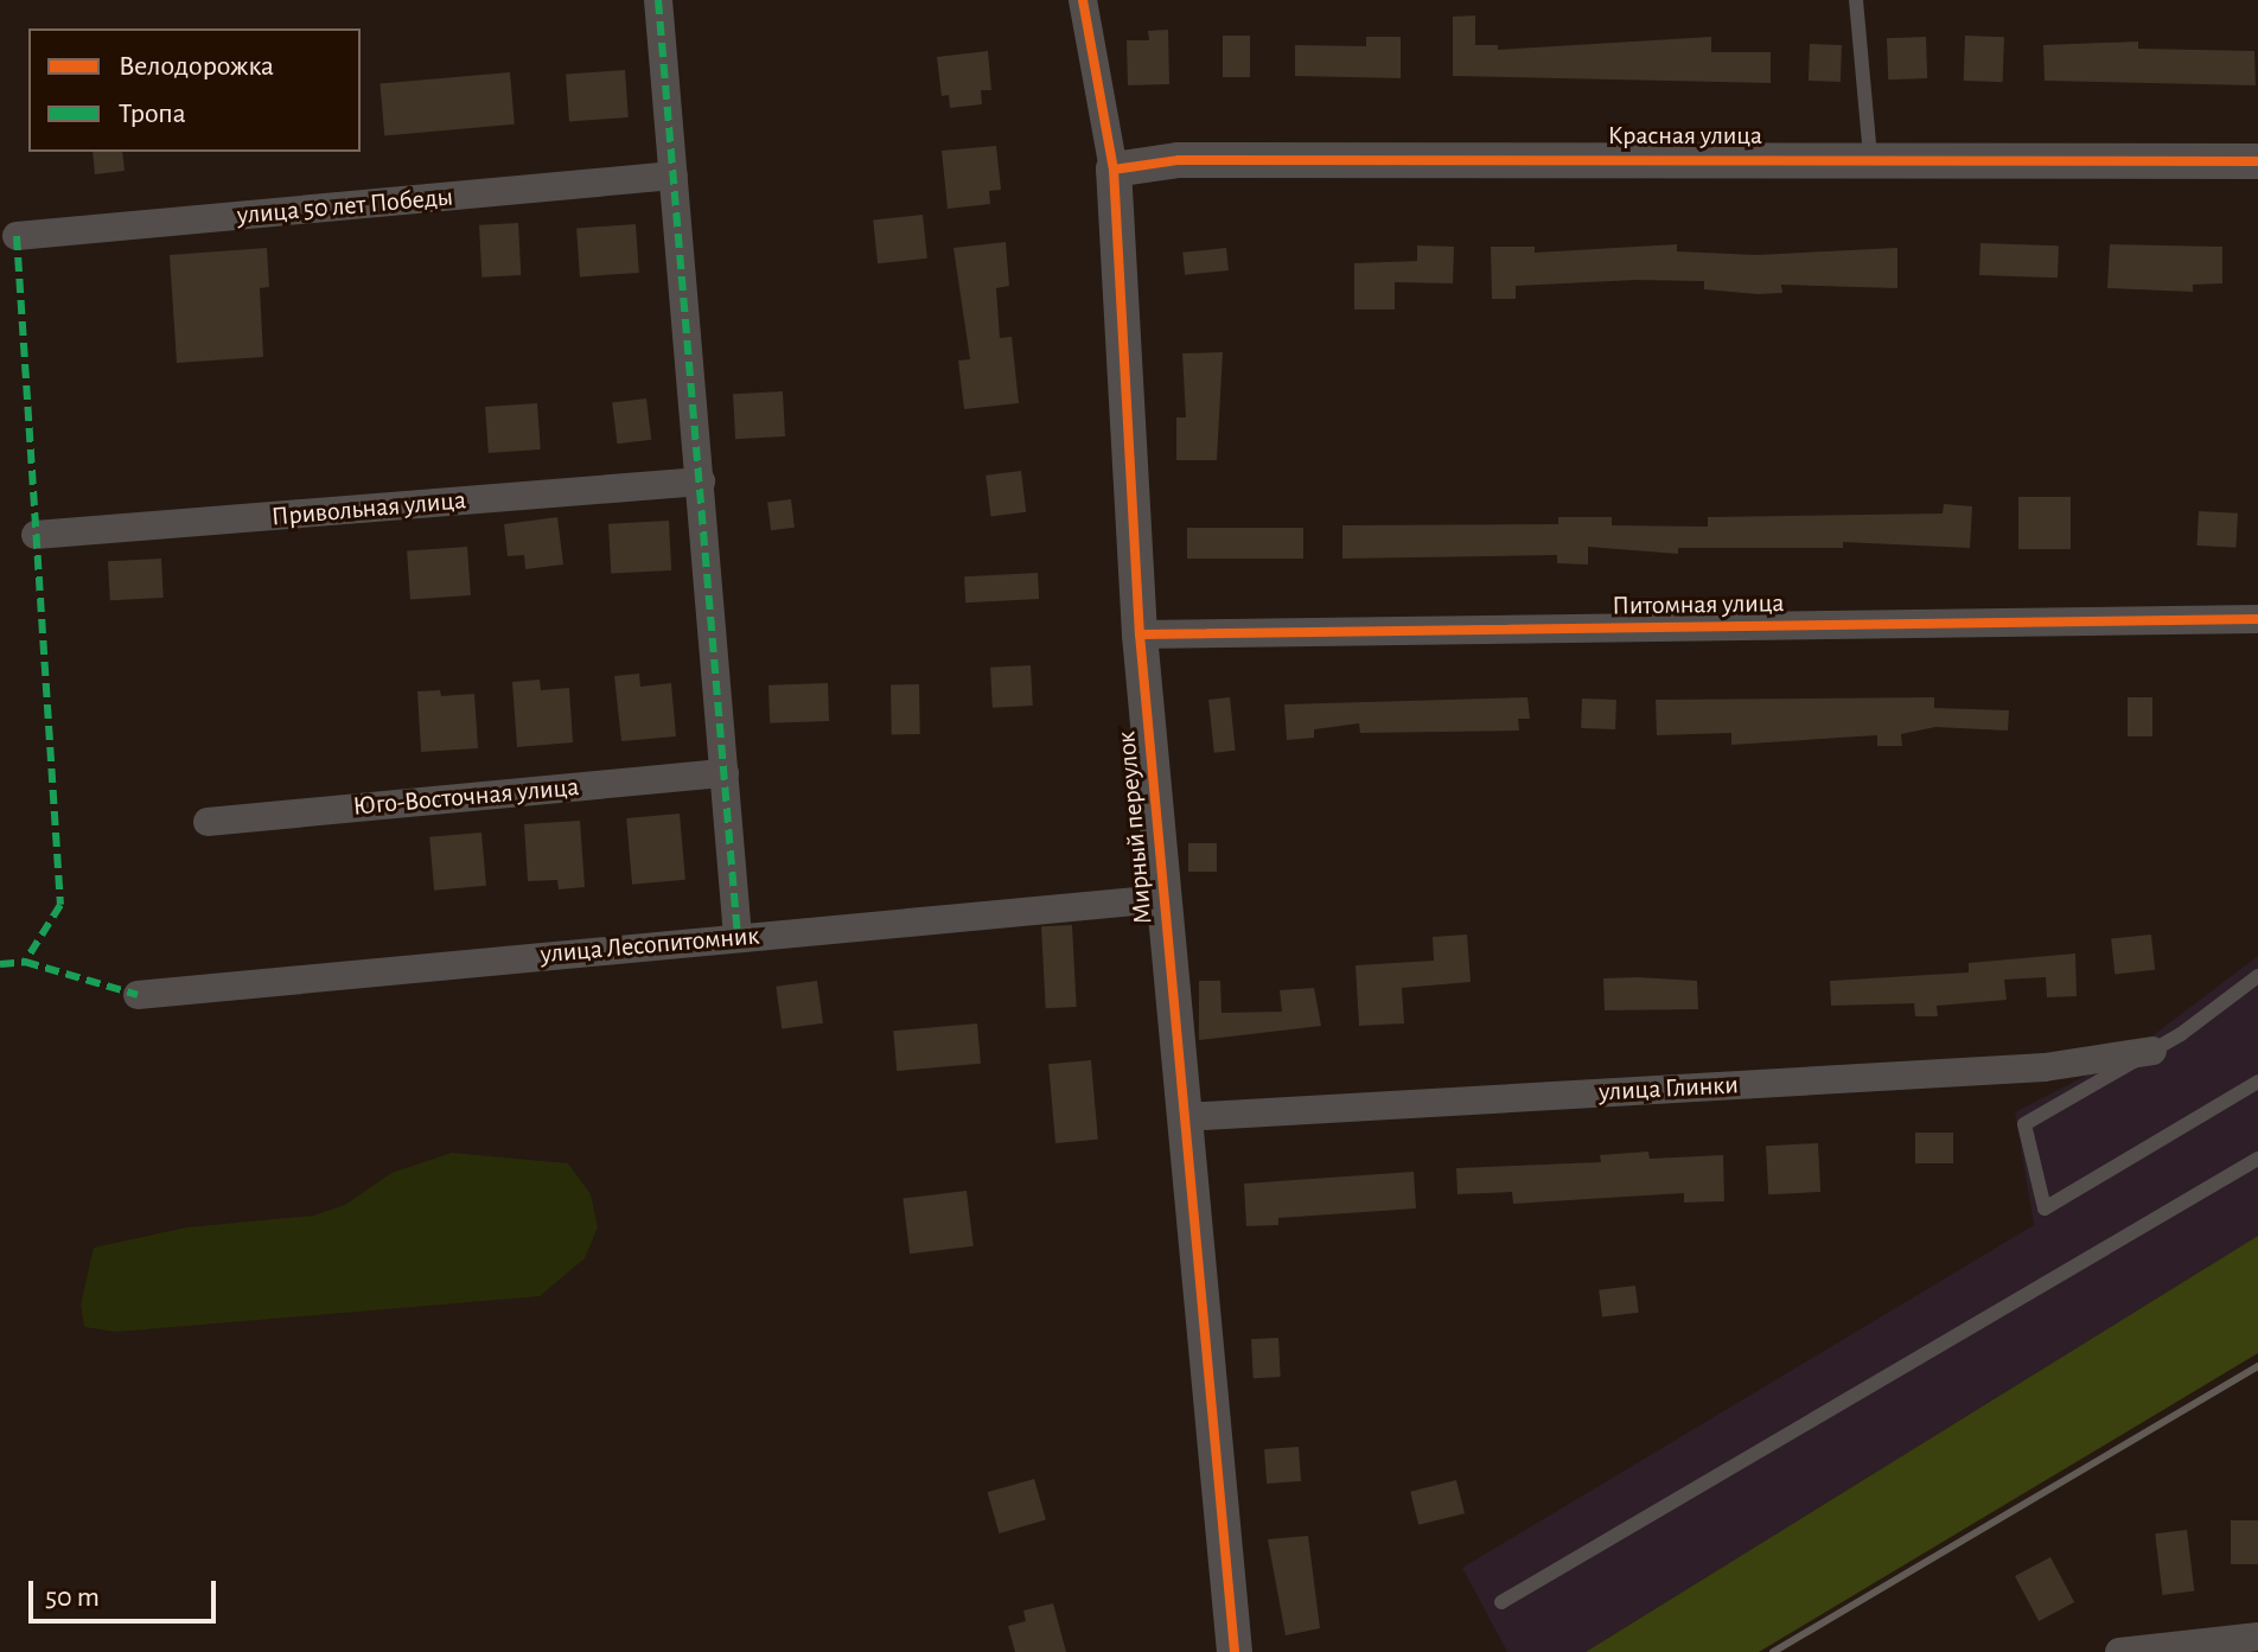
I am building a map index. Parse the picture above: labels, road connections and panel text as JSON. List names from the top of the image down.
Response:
{
  "streets": {
    "street": [
      "Красная улица",
      "улица 50 лет Победы",
      "Привольная улица",
      "Питомная улица",
      "Юго-Восточная улица",
      "Мирный переулок",
      "улица Лесопитомник",
      "улица Глинки"
    ]
  },
  "crossings": [
    ["Красная улица", "Мирный переулок"],
    ["Питомная улица", "Мирный переулок"],
    ["Мирный переулок", "улица Лесопитомник"],
    ["Мирный переулок", "улица Глинки"]
  ],
  "legend": ["Велодорожка", "Тропа"],
  "scale_bar": "50 m"
}
